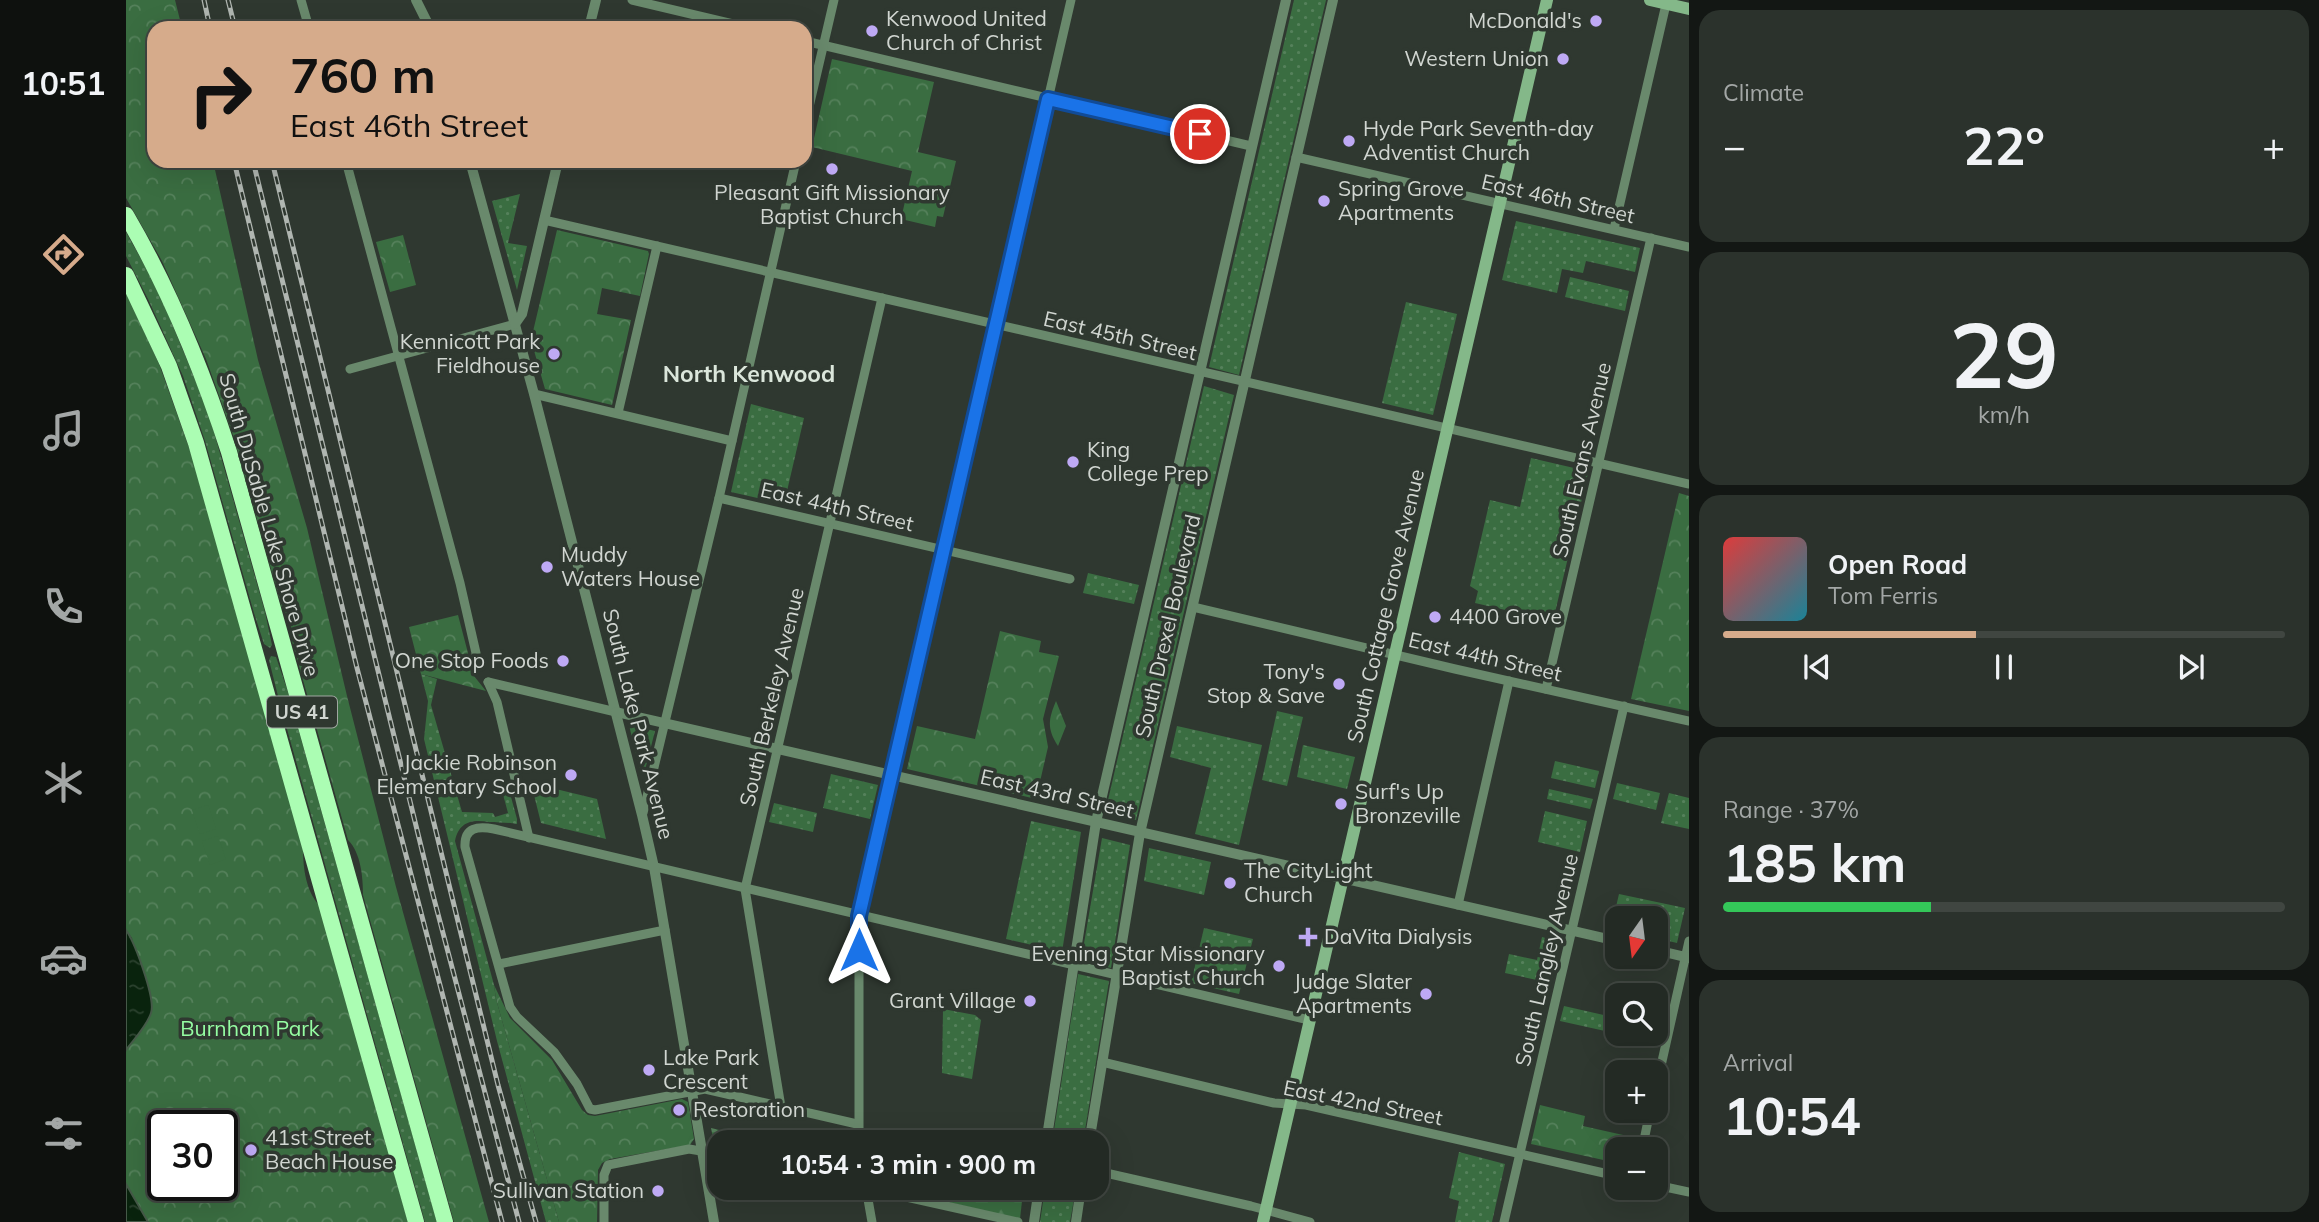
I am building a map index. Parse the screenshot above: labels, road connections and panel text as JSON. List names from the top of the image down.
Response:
{
  "streets": {
    "highway": ["South DuSable Lake Shore Drive", "US 41"],
    "main road": ["South Cottage Grove Avenue"],
    "street": [
      "East 46th Street",
      "East 45th Street",
      "South Evans Avenue",
      "East 44th Street",
      "South Drexel Boulevard",
      "South Berkeley Avenue",
      "South Lake Park Avenue",
      "East 43rd Street",
      "South Langley Avenue",
      "East 42nd Street"
    ]
  },
  "crossings": [
    ["East 46th Street", "South Evans Avenue"],
    ["East 46th Street", "South Cottage Grove Avenue"],
    ["East 46th Street", "South Drexel Boulevard"],
    ["East 45th Street", "South Evans Avenue"],
    ["East 45th Street", "South Cottage Grove Avenue"],
    ["East 45th Street", "South Drexel Boulevard"],
    ["East 45th Street", "South Berkeley Avenue"],
    ["South Evans Avenue", "East 44th Street"],
    ["East 44th Street", "South Cottage Grove Avenue"],
    ["East 44th Street", "South Drexel Boulevard"],
    ["East 44th Street", "South Berkeley Avenue"],
    ["East 44th Street", "South Langley Avenue"],
    ["South Cottage Grove Avenue", "East 43rd Street"],
    ["South Cottage Grove Avenue", "East 42nd Street"],
    ["South Drexel Boulevard", "East 43rd Street"],
    ["South Drexel Boulevard", "East 42nd Street"],
    ["South Berkeley Avenue", "East 43rd Street"],
    ["South Lake Park Avenue", "East 43rd Street"],
    ["East 43rd Street", "South Langley Avenue"],
    ["South Langley Avenue", "East 42nd Street"]
  ],
  "districts": ["North Kenwood"],
  "parks": ["Burnham Park"],
  "places": {
    "other": [
      "McDonald's",
      "Kenwood United Church of Christ",
      "Western Union",
      "Hyde Park Seventh-day Adventist Church",
      "Pleasant Gift Missionary Baptist Church",
      "Spring Grove Apartments",
      "Kennicott Park Fieldhouse",
      "King College Prep",
      "Muddy Waters House",
      "4400 Grove",
      "One Stop Foods",
      "Tony's Stop & Save",
      "Jackie Robinson Elementary School",
      "Surf's Up Bronzeville",
      "The CityLight Church",
      "Evening Star Missionary Baptist Church",
      "Judge Slater Apartments",
      "Grant Village",
      "Lake Park Crescent",
      "Restoration",
      "41st Street Beach House",
      "Sullivan Station"
    ],
    "health": ["DaVita Dialysis"]
  },
  "north": "bottom",
  "page": {
    "tabs": "10:51",
    "tile": [
      "Climate",
      ["29", "km/h"],
      ["Range · 37%", "185 km"],
      ["Arrival", "10:54"]
    ],
    "turn": ["760 m", "East 46th Street"],
    "heat": ["−", "22°", "+"],
    "song": ["Open Road", "Tom Ferris"],
    "map_buttons": ["+", "−"],
    "limit": "30",
    "trip": "10:54 · 3 min · 900 m"
  }
}
